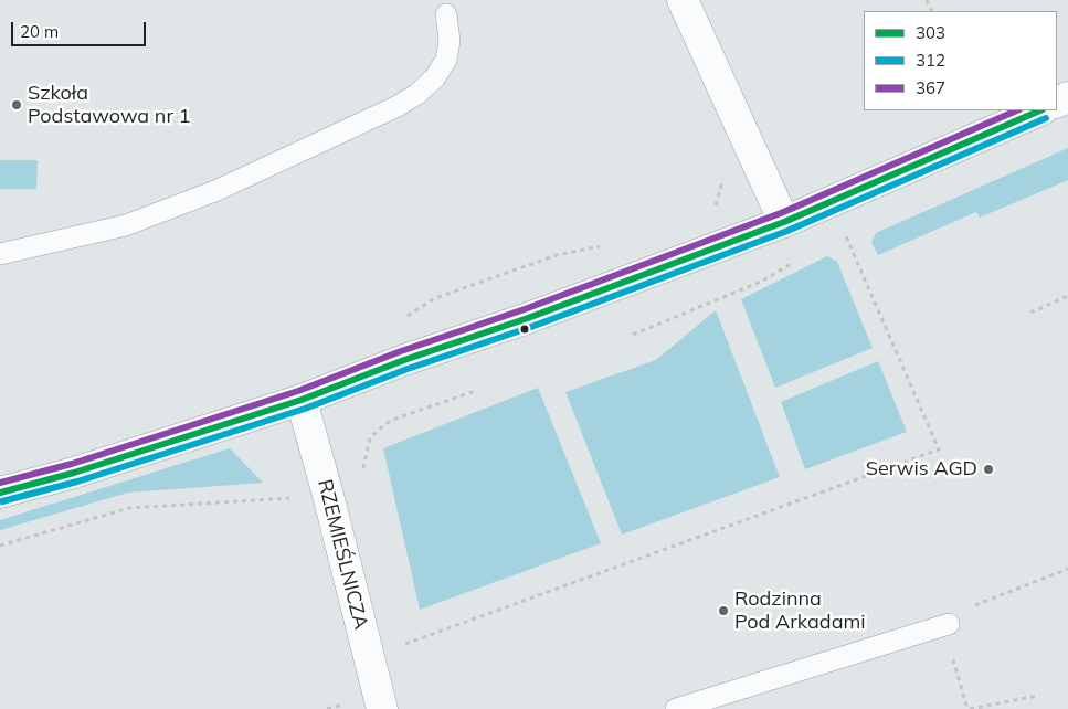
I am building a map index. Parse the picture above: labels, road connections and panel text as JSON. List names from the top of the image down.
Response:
{
  "streets": {
    "street": ["RZEMIEŚLNICZA"]
  },
  "places": ["Szkoła Podstawowa nr 1", "Serwis AGD", "Rodzinna Pod Arkadami"],
  "lines": ["transit line 303", "transit line 367", "transit line 312"],
  "legend": ["303", "312", "367"],
  "scale_bar": "20 m"
}
